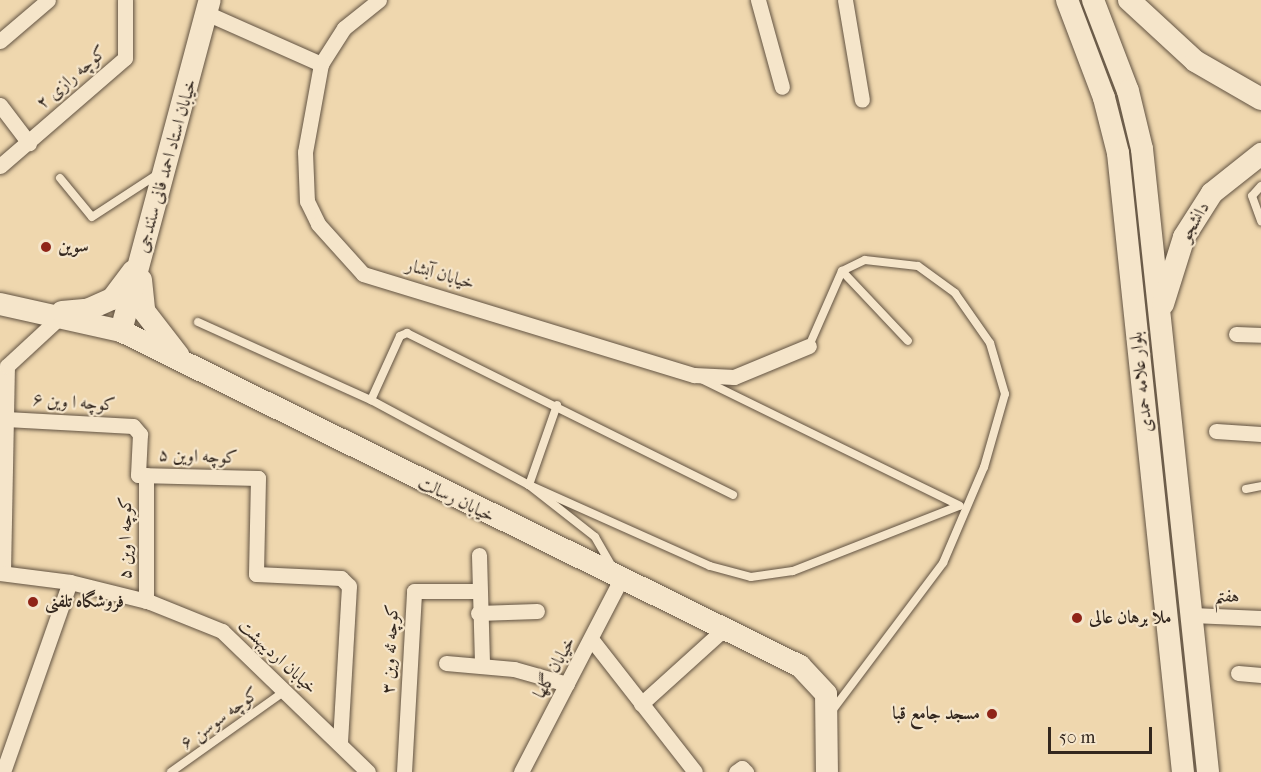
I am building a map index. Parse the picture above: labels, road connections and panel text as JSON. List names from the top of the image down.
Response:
{
  "streets": {
    "street": [
      "کوچه رازی ۲",
      "خیابان استاد احمد فانی سنندجی",
      "دانشجو",
      "خیابان آبشار",
      "بلوار علامه حمدی",
      "کوچه ا وین ۶",
      "کوچه اوین ۵",
      "خیابان رسالت",
      "کوچه ا وین ۵",
      "هفتم",
      "کوچه ئه وین ۳",
      "خیابان اردیبهشت",
      "خیابان گلها"
    ],
    "lane": ["کوچه سوسن ۶"]
  },
  "crossings": [
    ["خیابان استاد احمد فانی سنندجی", "خیابان رسالت"],
    ["دانشجو", "بلوار علامه حمدی"],
    ["بلوار علامه حمدی", "هفتم"],
    ["کوچه ا وین ۶", "کوچه اوین ۵"],
    ["کوچه ا وین ۶", "کوچه ا وین ۵"],
    ["کوچه ا وین ۶", "خیابان اردیبهشت"],
    ["کوچه اوین ۵", "کوچه ا وین ۵"],
    ["کوچه اوین ۵", "خیابان اردیبهشت"],
    ["خیابان رسالت", "خیابان گلها"],
    ["کوچه ا وین ۵", "خیابان اردیبهشت"],
    ["خیابان اردیبهشت", "کوچه سوسن ۶"]
  ],
  "places": [
    "سوین",
    "فروشگاه تلفنی",
    "ملا برهان عالی",
    "مسجد جامع قبا"
  ],
  "scale_bar": "50 m"
}
